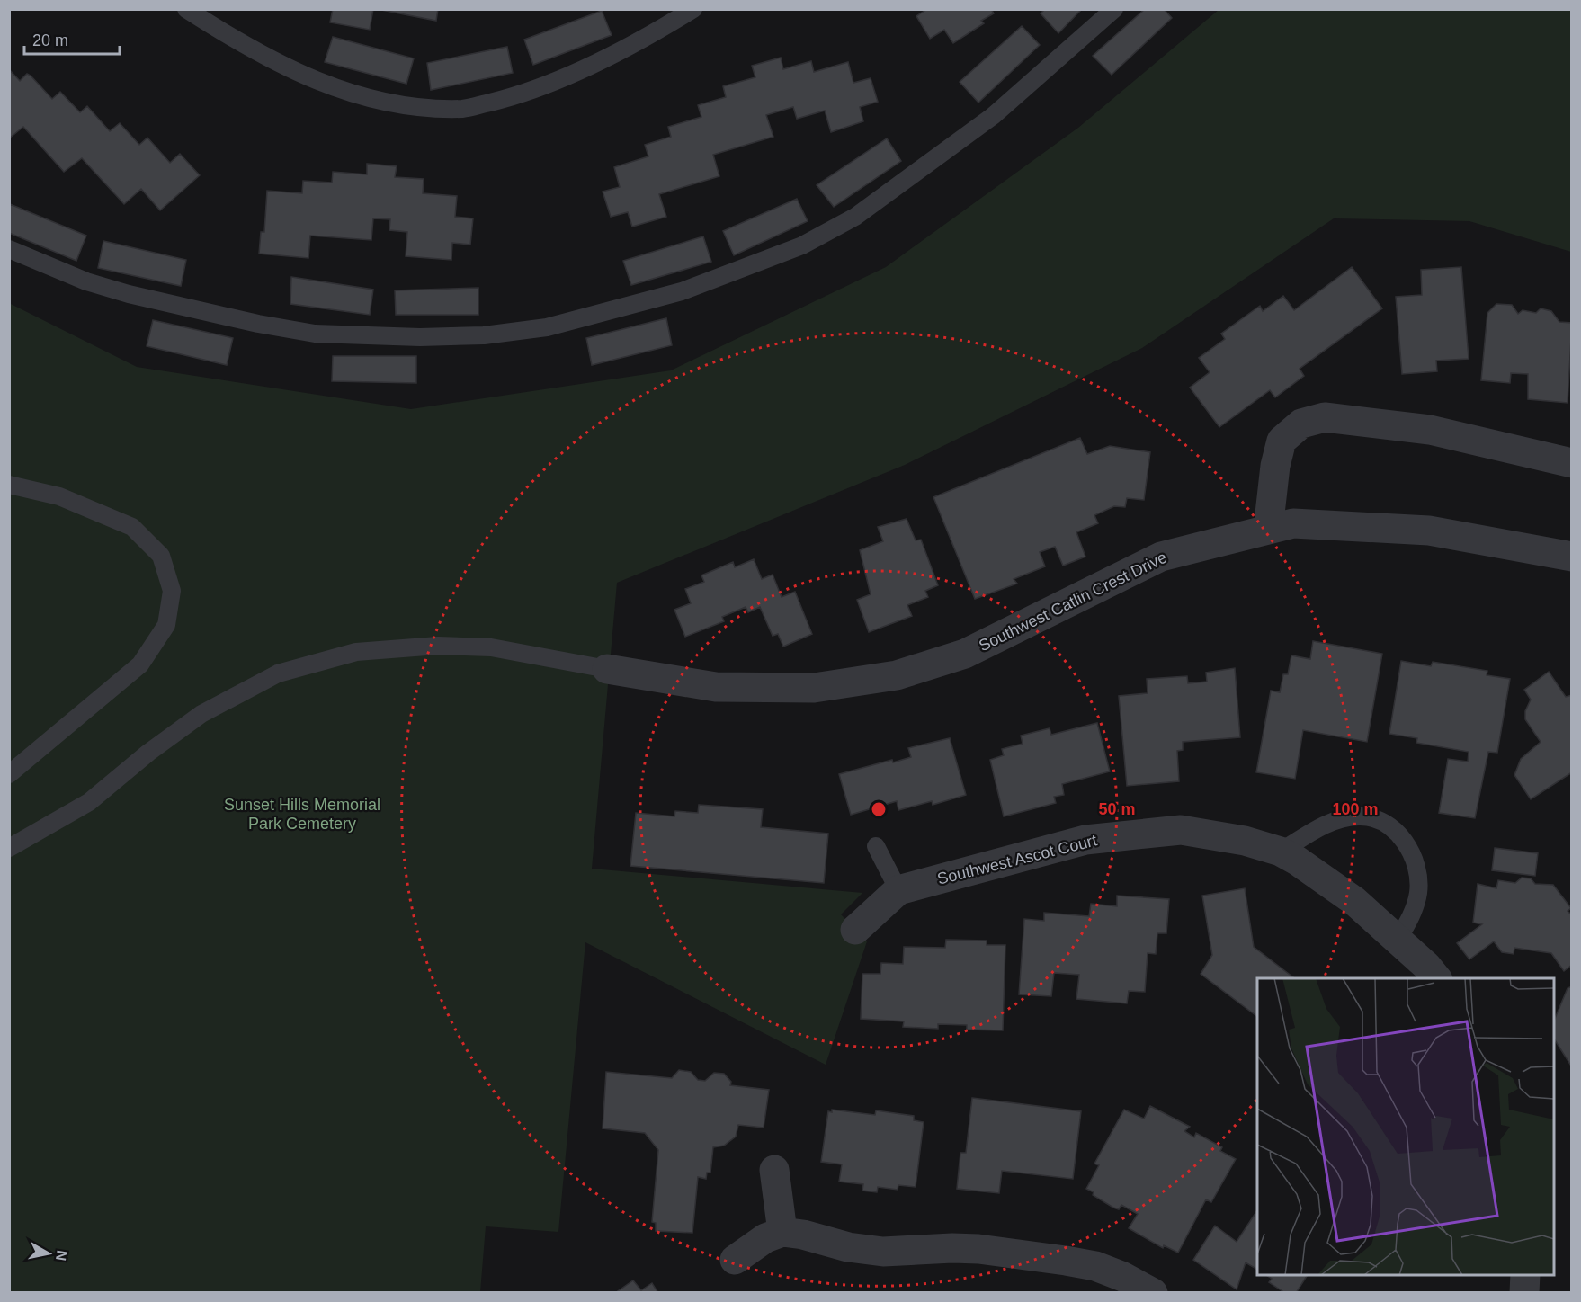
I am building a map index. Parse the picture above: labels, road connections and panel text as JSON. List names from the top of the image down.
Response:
{
  "streets": {
    "street": ["Southwest Catlin Crest Drive", "Southwest Ascot Court"]
  },
  "parks": ["Sunset Hills Memorial Park Cemetery"],
  "scale_bar": "20 m",
  "north": "right",
  "rings": ["50 m", "100 m"]
}
